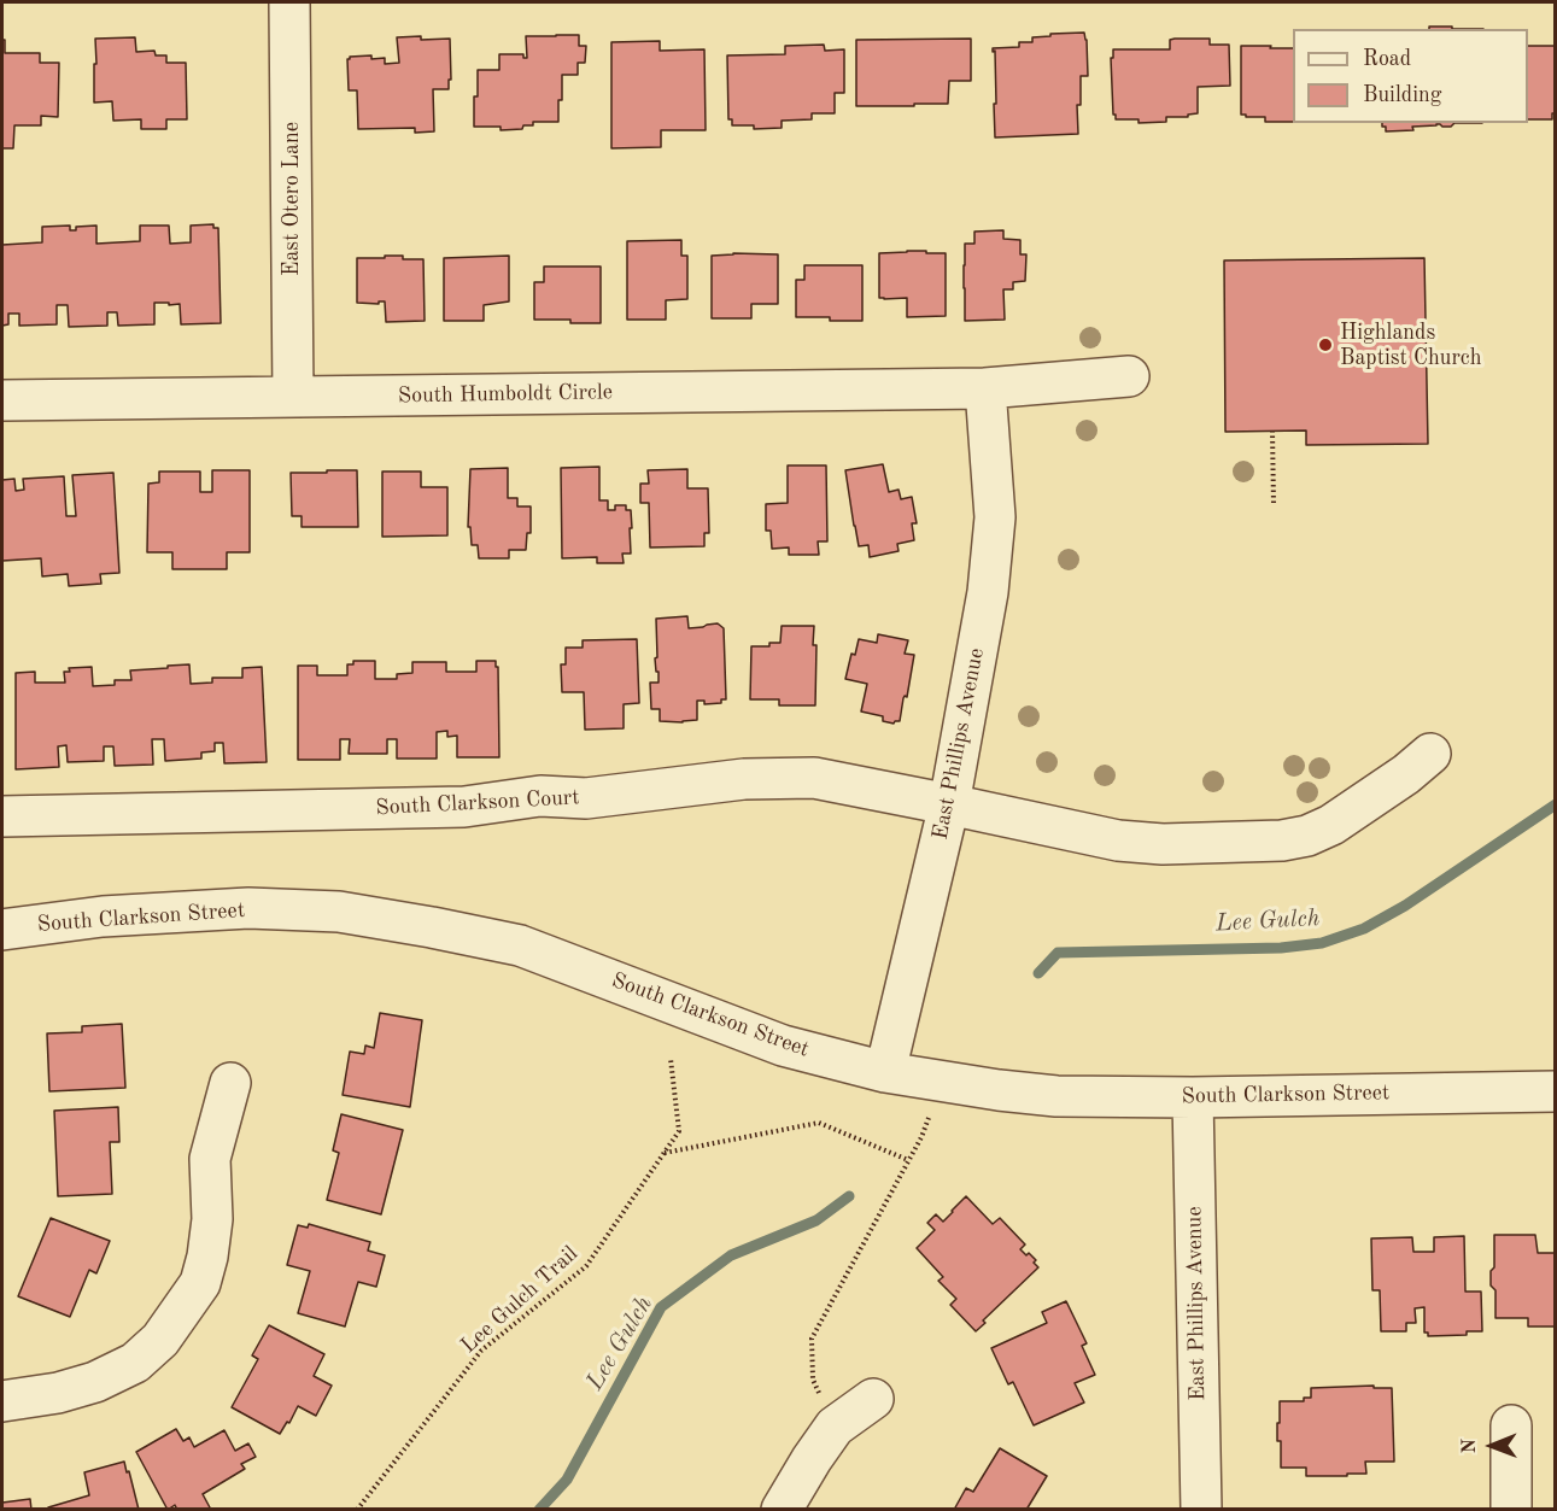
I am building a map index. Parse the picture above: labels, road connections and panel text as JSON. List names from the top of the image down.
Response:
{
  "streets": {
    "street": [
      "East Otero Lane",
      "South Humboldt Circle",
      "East Phillips Avenue",
      "South Clarkson Court",
      "South Clarkson Street"
    ],
    "path": ["Lee Gulch Trail"]
  },
  "crossings": [
    ["East Otero Lane", "South Humboldt Circle"],
    ["South Humboldt Circle", "East Phillips Avenue"],
    ["East Phillips Avenue", "South Clarkson Court"],
    ["East Phillips Avenue", "South Clarkson Street"]
  ],
  "water": ["Lee Gulch"],
  "places": ["Highlands Baptist Church"],
  "legend": ["Road", "Building"],
  "north": "left"
}
